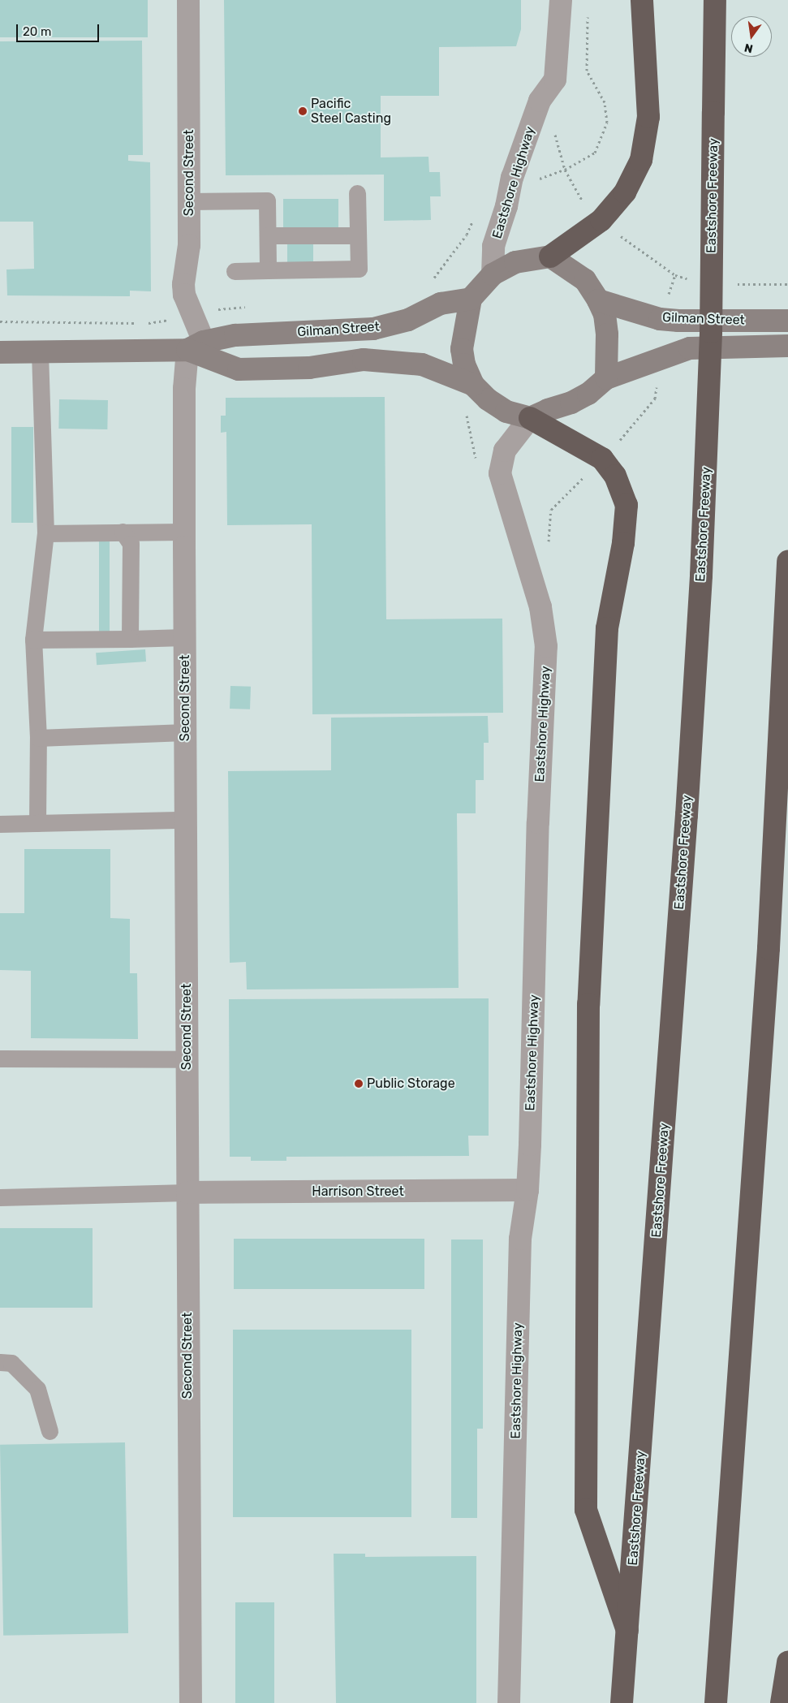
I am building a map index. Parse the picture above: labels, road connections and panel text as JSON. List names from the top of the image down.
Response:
{
  "streets": {
    "highway": ["Eastshore Freeway"],
    "main road": ["Gilman Street"],
    "street": ["Second Street", "Eastshore Highway", "Harrison Street"]
  },
  "crossings": [
    ["Second Street", "Gilman Street"],
    ["Second Street", "Harrison Street"],
    ["Eastshore Highway", "Gilman Street"],
    ["Eastshore Highway", "Harrison Street"]
  ],
  "places": ["Pacific Steel Casting", "Public Storage"],
  "scale_bar": "20 m",
  "north": "bottom"
}
